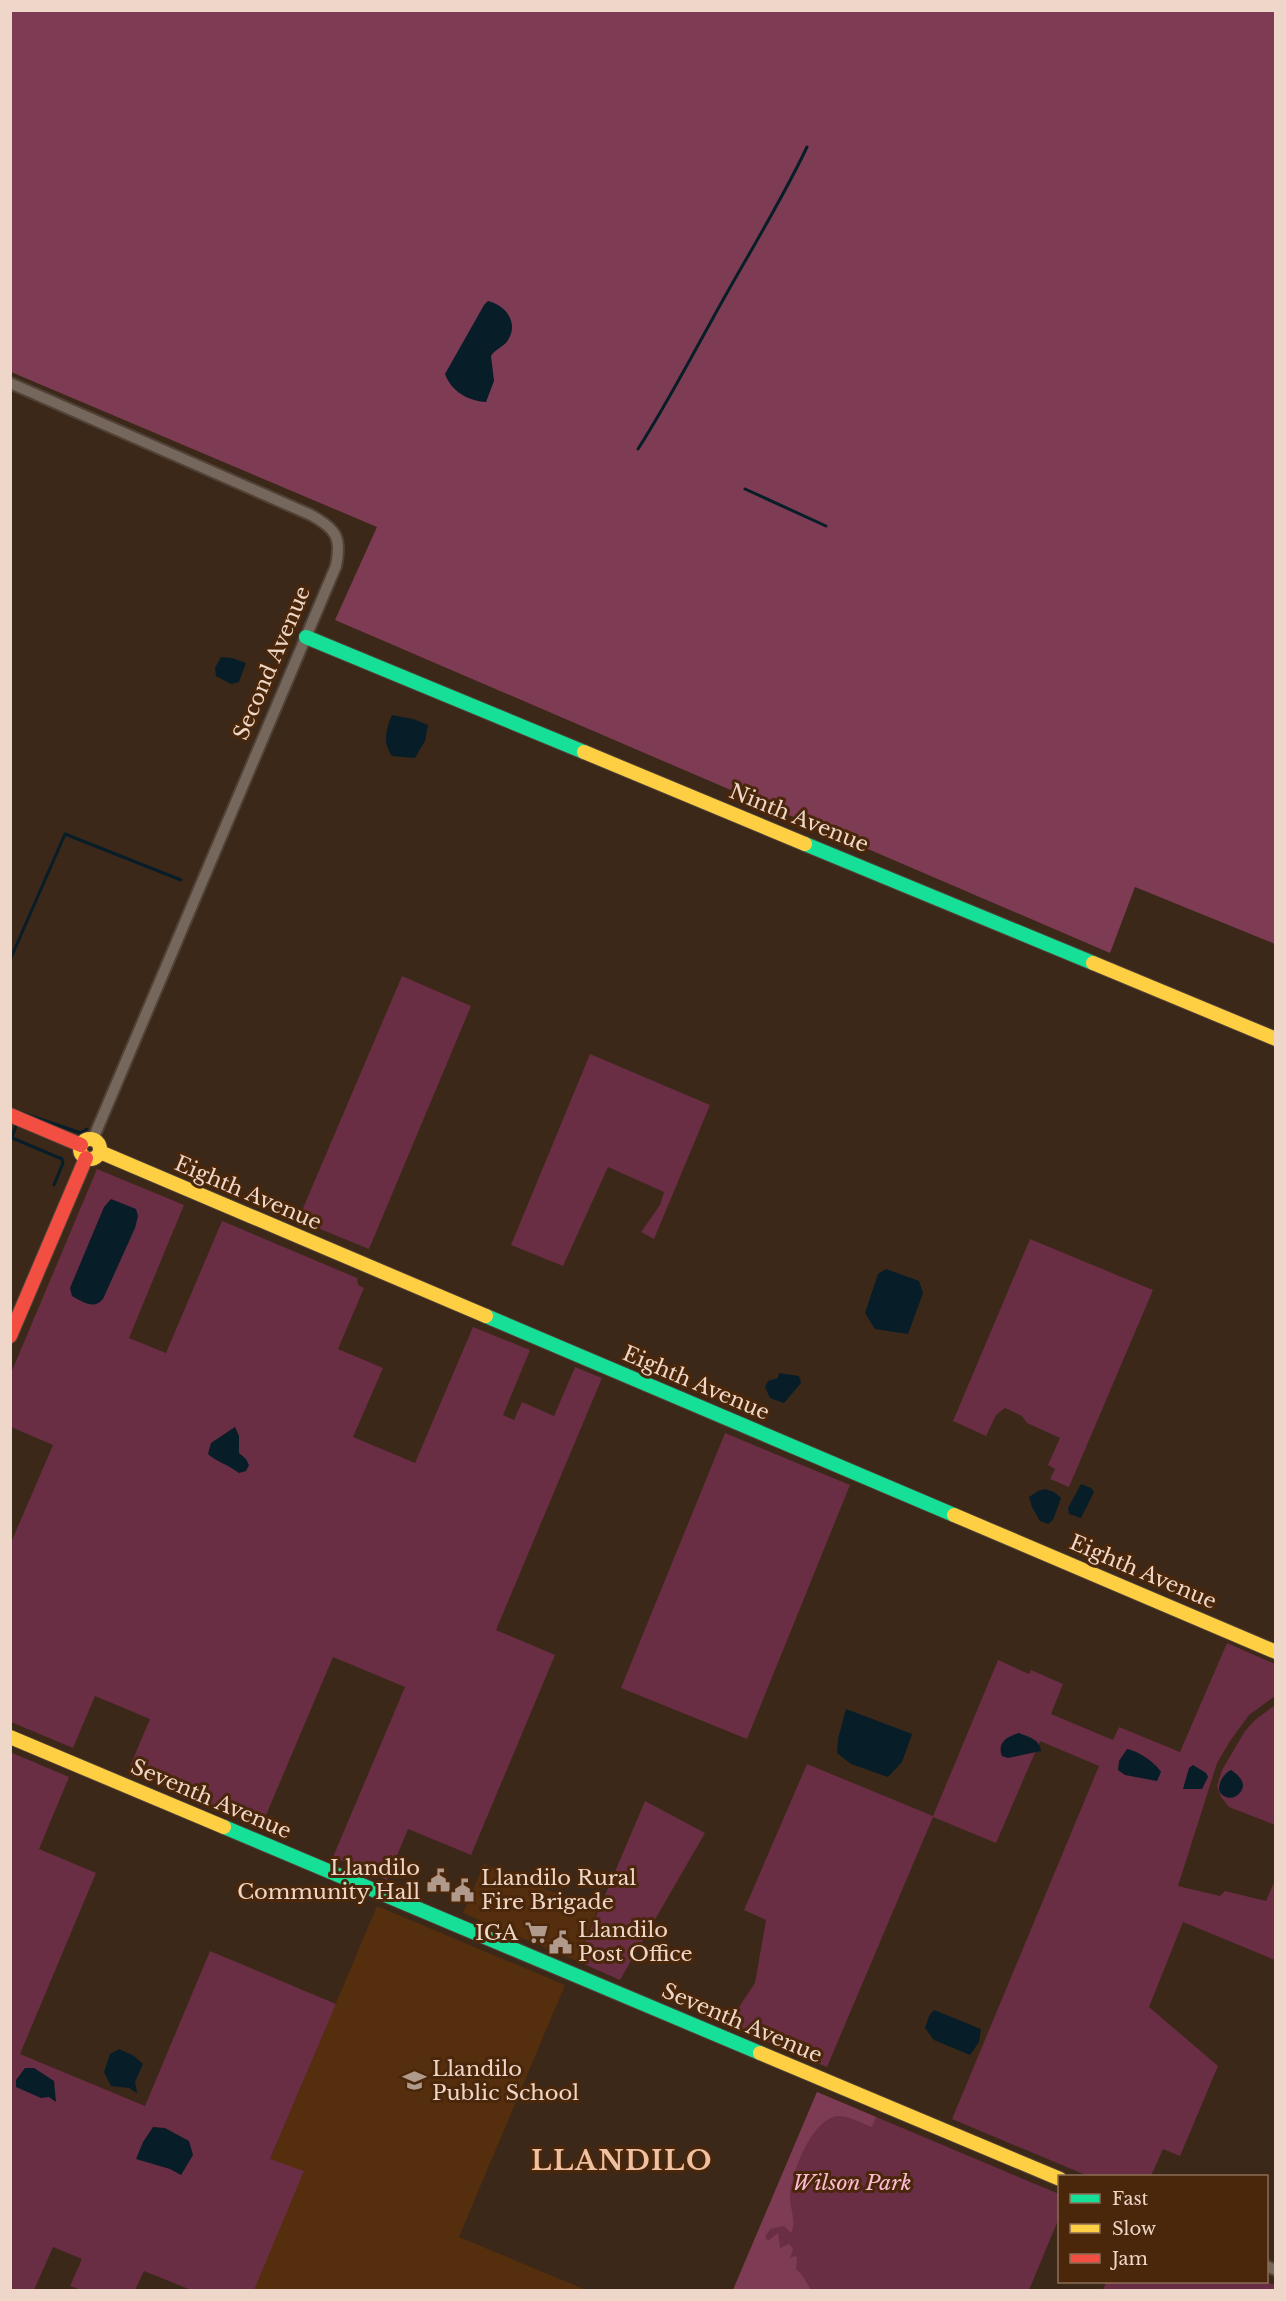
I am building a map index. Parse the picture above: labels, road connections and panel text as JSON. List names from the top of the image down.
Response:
{
  "streets": {
    "street": [
      "Second Avenue",
      "Ninth Avenue",
      "Eighth Avenue",
      "Seventh Avenue"
    ]
  },
  "crossings": [
    ["Second Avenue", "Ninth Avenue"],
    ["Second Avenue", "Eighth Avenue"]
  ],
  "districts": ["LLANDILO"],
  "parks": ["Wilson Park"],
  "places": {
    "public building": ["Llandilo Community Hall", "Llandilo Rural Fire Brigade", "Llandilo Post Office"],
    "supermarket": ["IGA"],
    "school or university": ["Llandilo Public School"]
  },
  "legend": ["Fast", "Slow", "Jam"]
}
